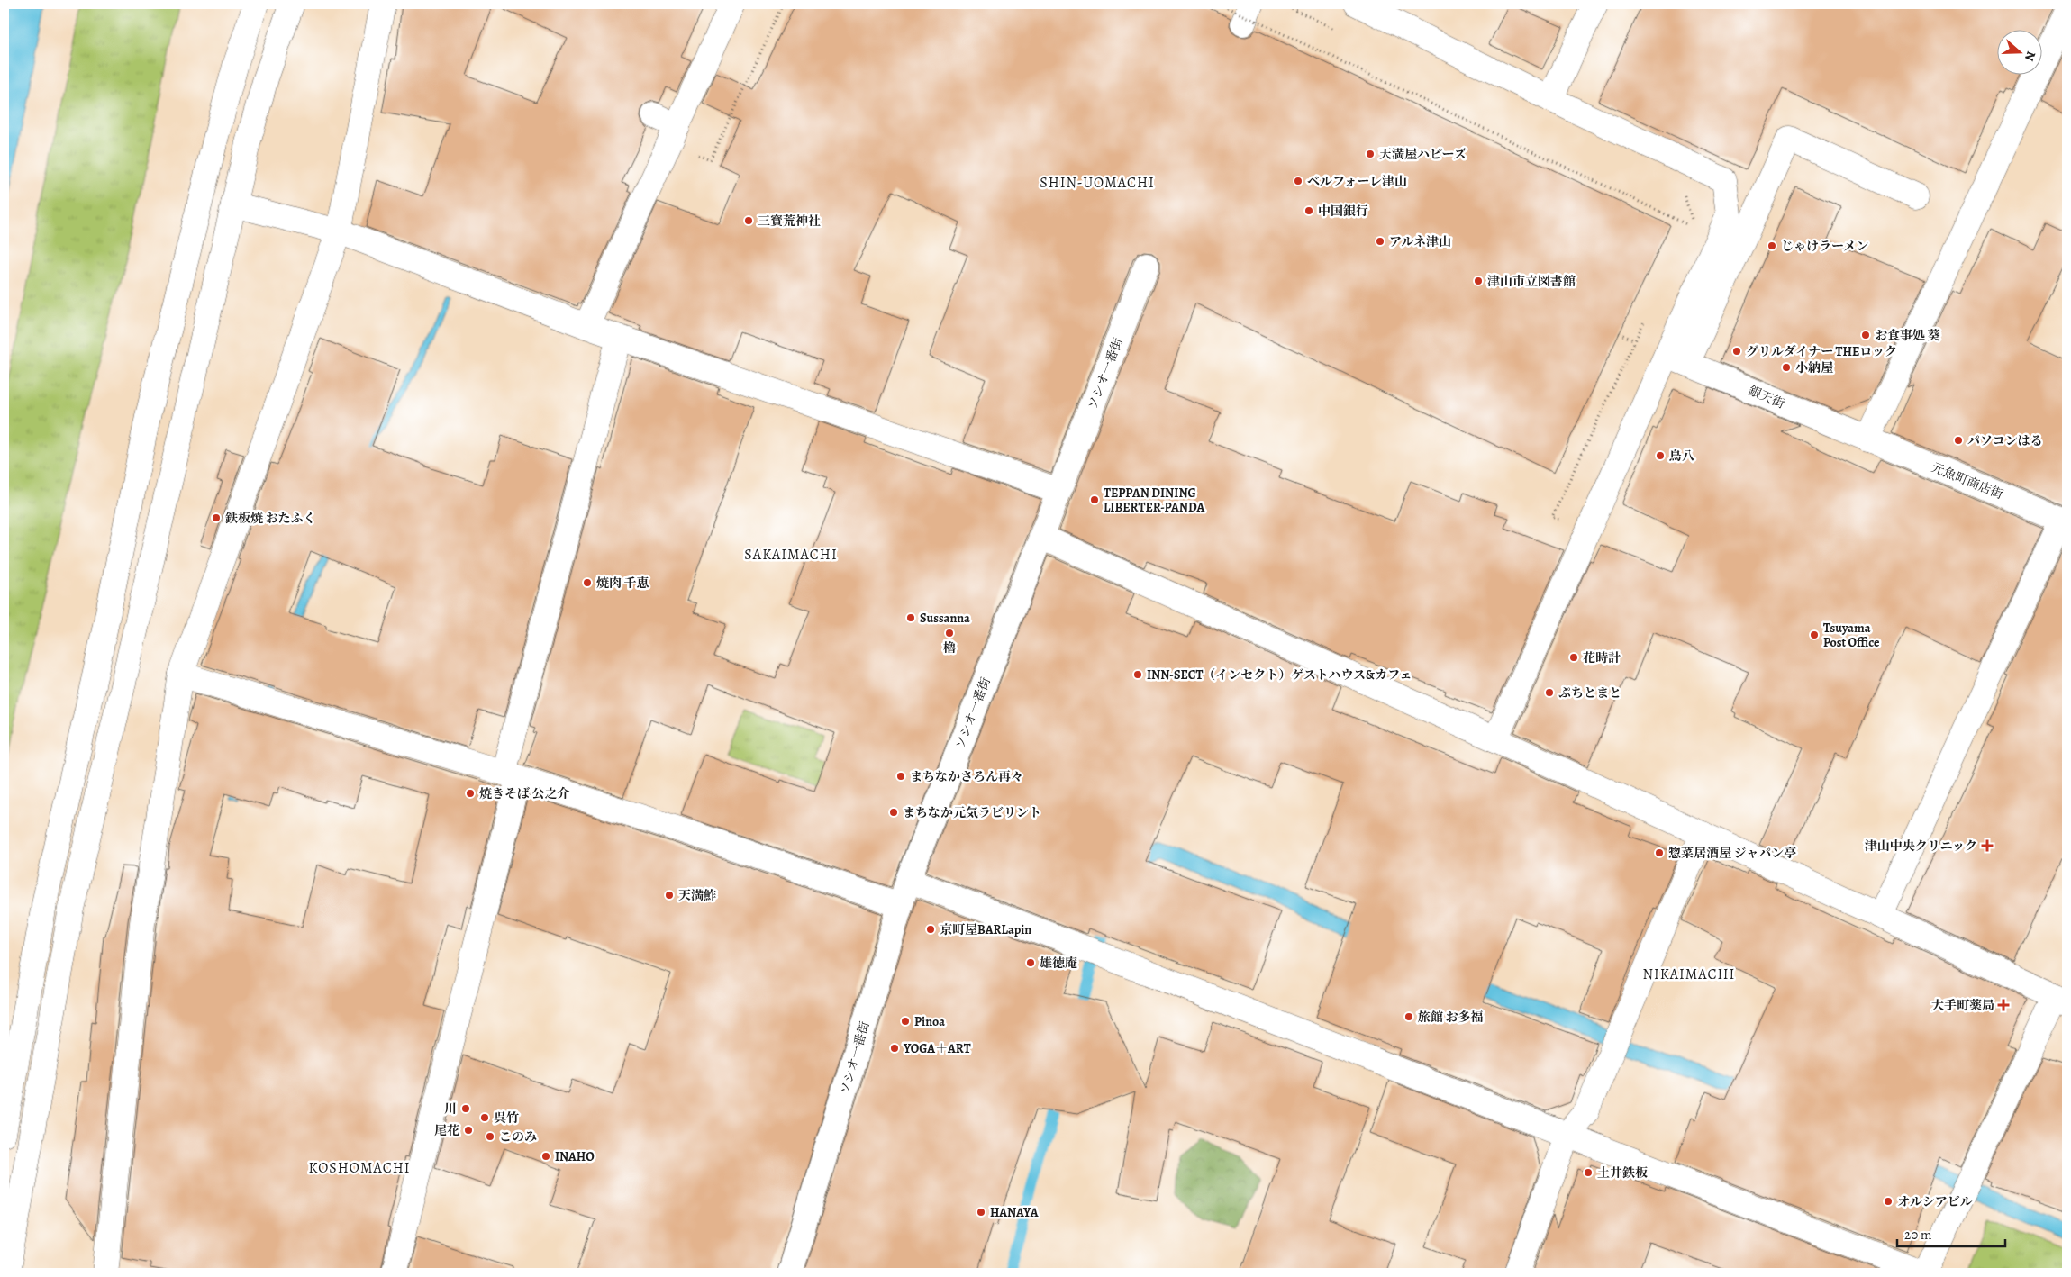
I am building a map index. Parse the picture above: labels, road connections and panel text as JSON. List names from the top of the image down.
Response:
{
  "streets": {
    "street": ["ソシオ一番街", "銀天街", "元魚町商店街"]
  },
  "crossings": [
    ["銀天街", "元魚町商店街"]
  ],
  "districts": [
    "SHIN-UOMACHI",
    "SAKAIMACHI",
    "NIKAIMACHI",
    "KOSHOMACHI"
  ],
  "places": {
    "other": [
      "天満屋ハピーズ",
      "ベルフォーレ津山",
      "中国銀行",
      "三寳荒神社",
      "アルネ津山",
      "じゃけラーメン",
      "津山市立図書館",
      "お食事処 葵",
      "グリルダイナー THEロック",
      "小納屋",
      "パソコンはる",
      "鳥八",
      "TEPPAN DINING LIBERTER-PANDA",
      "鉄板焼 おたふく",
      "焼肉 千恵",
      "Sussanna",
      "櫓",
      "Tsuyama Post Office",
      "花時計",
      "INN-SECT（インセクト）ゲストハウス&カフェ",
      "ぷちとまと",
      "まちなかさろん再々",
      "焼きそば 公之介",
      "まちなか元気ラビリント",
      "惣菜居酒屋 ジャパン亭",
      "天満鮓",
      "京町屋BARLapin",
      "雄徳庵",
      "旅館 お多福",
      "Pinoa",
      "YOGA＋ART",
      "川",
      "呉竹",
      "尾花",
      "このみ",
      "INAHO",
      "土井鉄板",
      "オルシアビル",
      "HANAYA"
    ],
    "health": ["津山中央クリニック", "大手町薬局"]
  },
  "scale_bar": "20 m",
  "north": "right"
}
